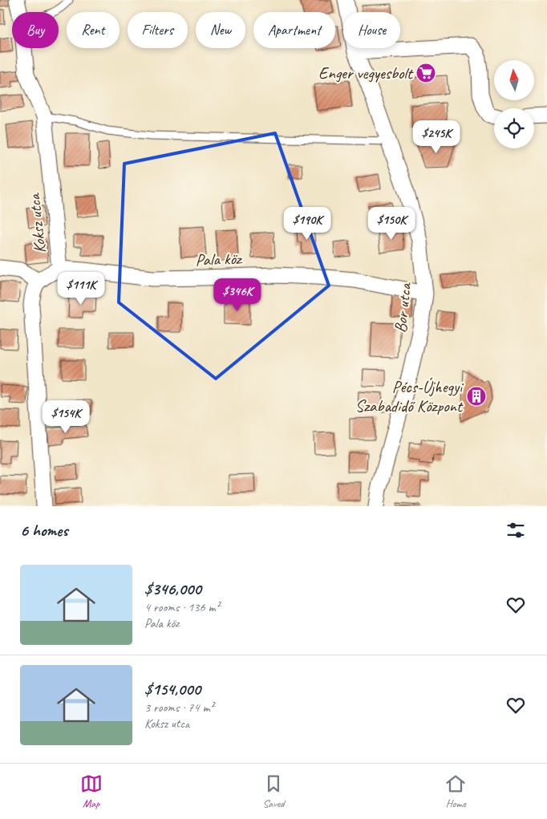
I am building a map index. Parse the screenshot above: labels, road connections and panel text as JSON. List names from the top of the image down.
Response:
{
  "streets": {
    "street": ["Koksz utca", "Pala köz", "Bor utca"]
  },
  "crossings": [
    ["Koksz utca", "Pala köz"],
    ["Pala köz", "Bor utca"]
  ],
  "places": {
    "supermarket": ["Enger vegyesbolt"],
    "building": ["Pécs-Újhegyi Szabadidő Központ"]
  },
  "north": "top",
  "page": {
    "chip": [
      "Buy",
      "Rent",
      "Filters",
      "New",
      "Apartment",
      "House"
    ],
    "price": [
      "$245K",
      "$190K",
      "$150K",
      "$111K",
      "$346K",
      "$154K"
    ],
    "heading": "6 homes",
    "list": [
      {
        "name": "$346,000",
        "note": "4 rooms · 136 m² · Pala köz"
      },
      {
        "name": "$154,000",
        "note": "3 rooms · 74 m² · Koksz utca"
      }
    ],
    "tabs": ["Map", "Saved", "Home"]
  }
}
